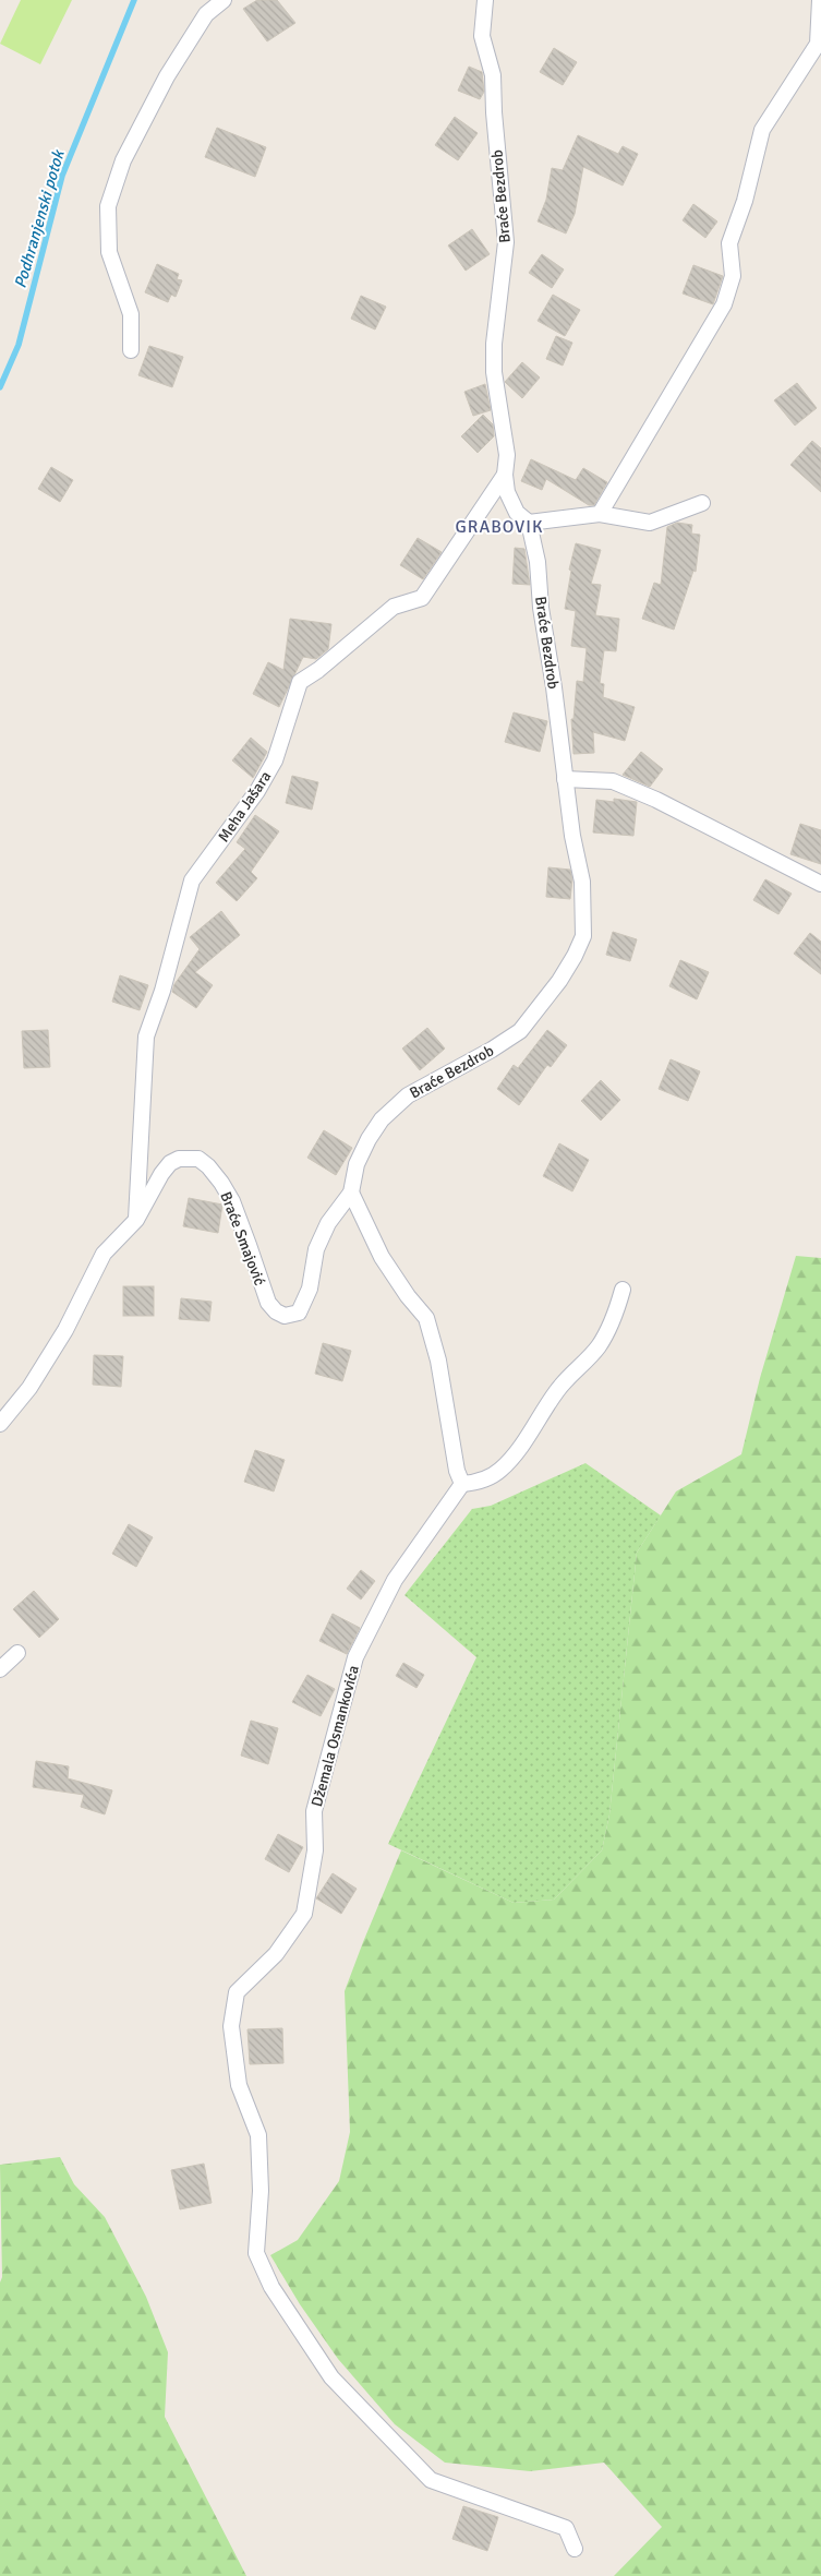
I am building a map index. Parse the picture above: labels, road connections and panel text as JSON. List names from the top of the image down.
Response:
{
  "streets": {
    "street": [
      "Braće Bezdrob",
      "Meha Jašara",
      "Braće Smajović",
      "Džemala Osmankovića"
    ]
  },
  "crossings": [
    ["Braće Bezdrob", "Meha Jašara"],
    ["Braće Bezdrob", "Braće Smajović"],
    ["Meha Jašara", "Braće Smajović"]
  ],
  "districts": ["GRABOVIK"],
  "water": ["Podhranjenski potok"]
}
